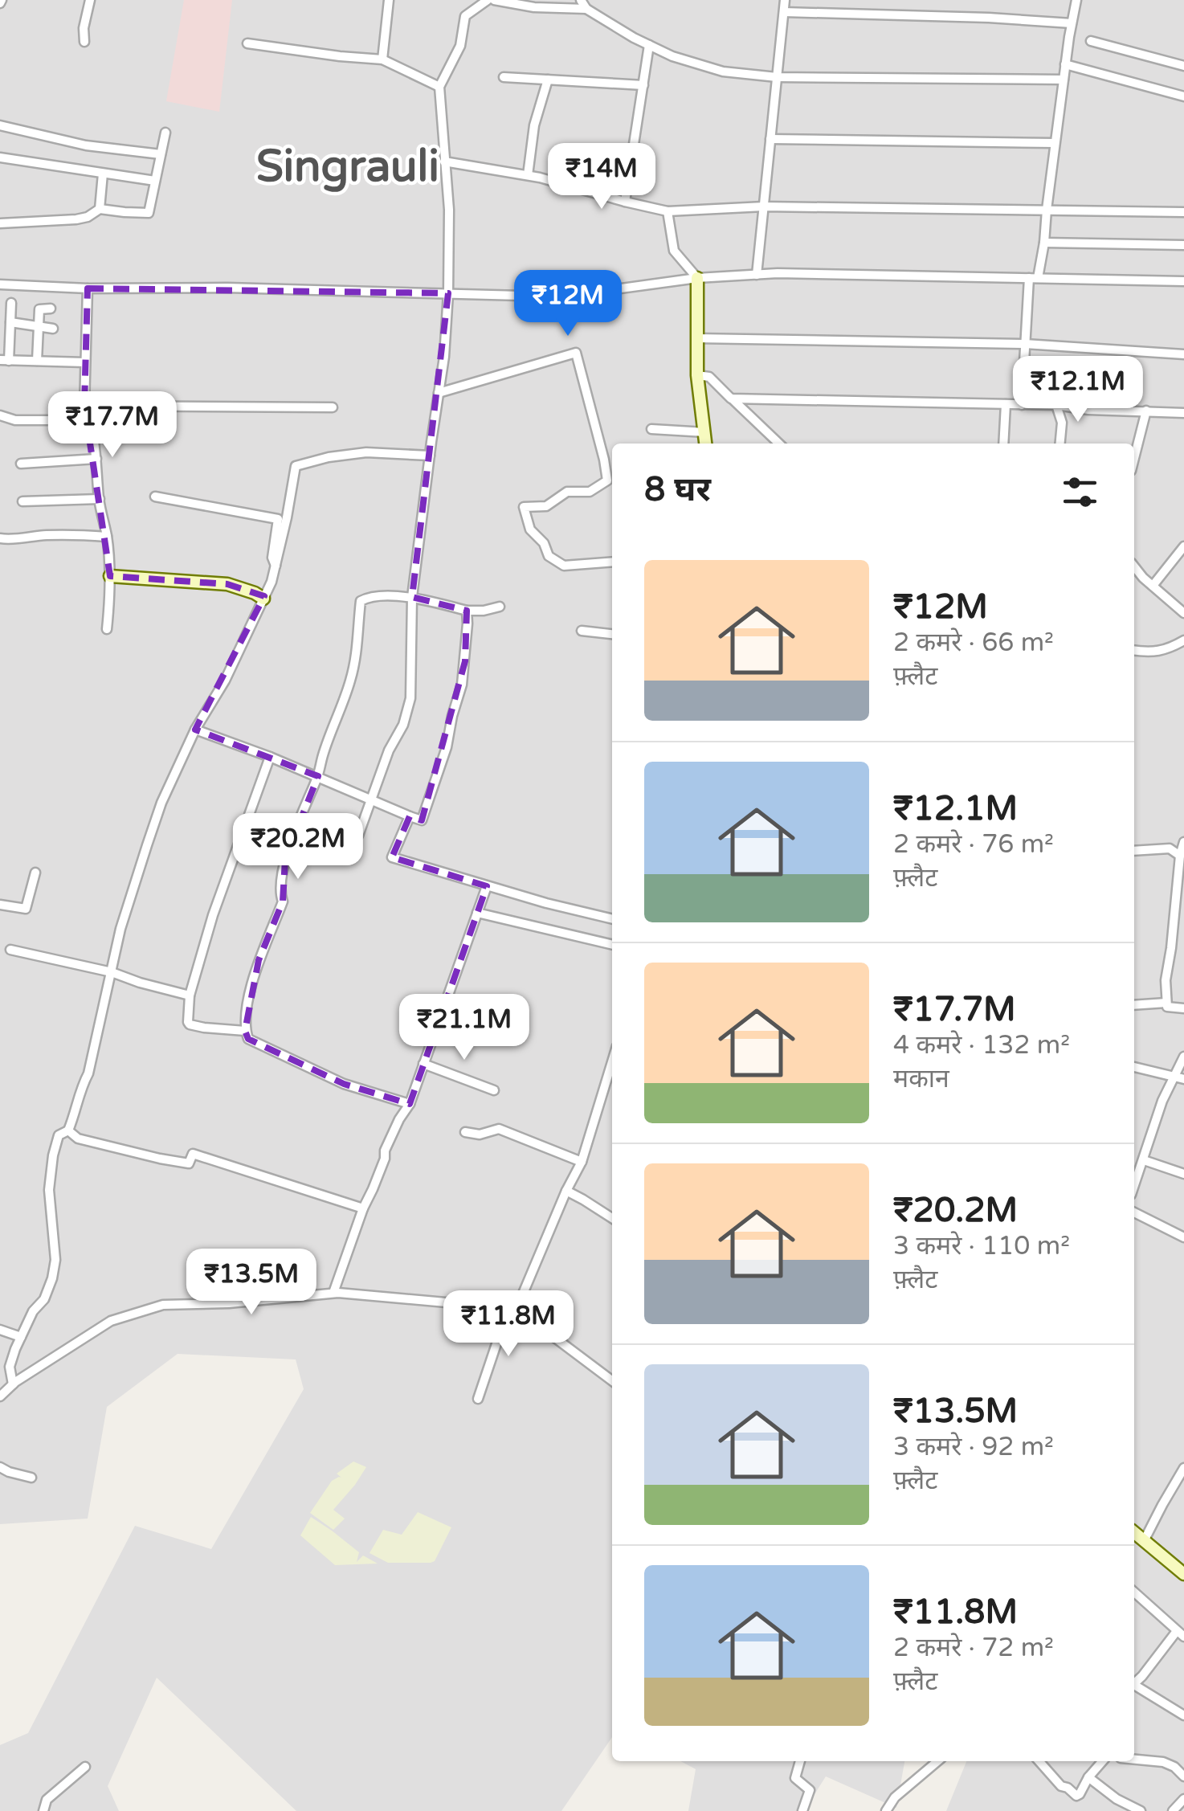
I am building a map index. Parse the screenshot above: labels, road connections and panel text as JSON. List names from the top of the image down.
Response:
{
  "districts": ["Singrauli"],
  "page": {
    "price": [
      "₹14M",
      "₹12M",
      "₹12.1M",
      "₹17.7M",
      "₹20.2M",
      "₹21.1M",
      "₹13.5M",
      "₹11.8M"
    ],
    "heading": "8 घर",
    "list": [
      {
        "name": "₹12M",
        "note": "2 कमरे · 66 m² · फ़्लैट"
      },
      {
        "name": "₹12.1M",
        "note": "2 कमरे · 76 m² · फ़्लैट"
      },
      {
        "name": "₹17.7M",
        "note": "4 कमरे · 132 m² · मकान"
      },
      {
        "name": "₹20.2M",
        "note": "3 कमरे · 110 m² · फ़्लैट"
      },
      {
        "name": "₹13.5M",
        "note": "3 कमरे · 92 m² · फ़्लैट"
      },
      {
        "name": "₹11.8M",
        "note": "2 कमरे · 72 m² · फ़्लैट"
      }
    ]
  }
}
